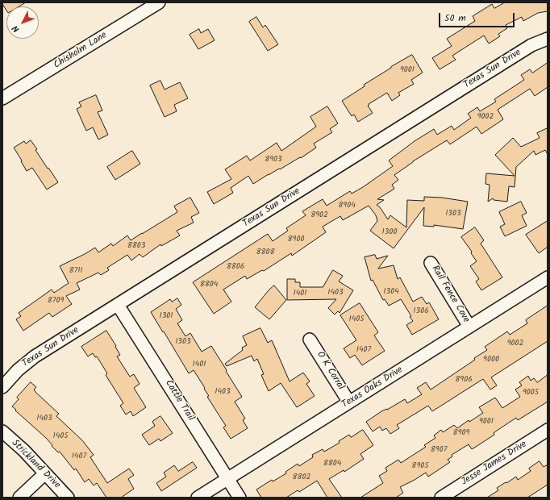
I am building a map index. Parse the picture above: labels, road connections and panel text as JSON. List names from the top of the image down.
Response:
{
  "streets": {
    "street": [
      "Chisholm Lane",
      "Texas Sun Drive",
      "Rail Fence Cove",
      "O K Corral",
      "Texas Oaks Drive",
      "Cattle Trail",
      "Jesse James Drive",
      "Strickland Drive"
    ]
  },
  "crossings": [
    ["Texas Sun Drive", "Cattle Trail"],
    ["Rail Fence Cove", "Texas Oaks Drive"],
    ["O K Corral", "Texas Oaks Drive"],
    ["Texas Oaks Drive", "Cattle Trail"]
  ],
  "house_numbers": [
    "9001",
    "9002",
    "8903",
    "8904",
    "1303",
    "8902",
    "1300",
    "8900",
    "8803",
    "8808",
    "8806",
    "8711",
    "8804",
    "1304",
    "1403",
    "1401",
    "8709",
    "1306",
    "1301",
    "1405",
    "1303",
    "9002",
    "1407",
    "9000",
    "1401",
    "8906",
    "1403",
    "9005",
    "1403",
    "9001",
    "8909",
    "1405",
    "8907",
    "1407",
    "8804",
    "8905",
    "8802"
  ],
  "scale_bar": "50 m",
  "north": "bottom left"
}
